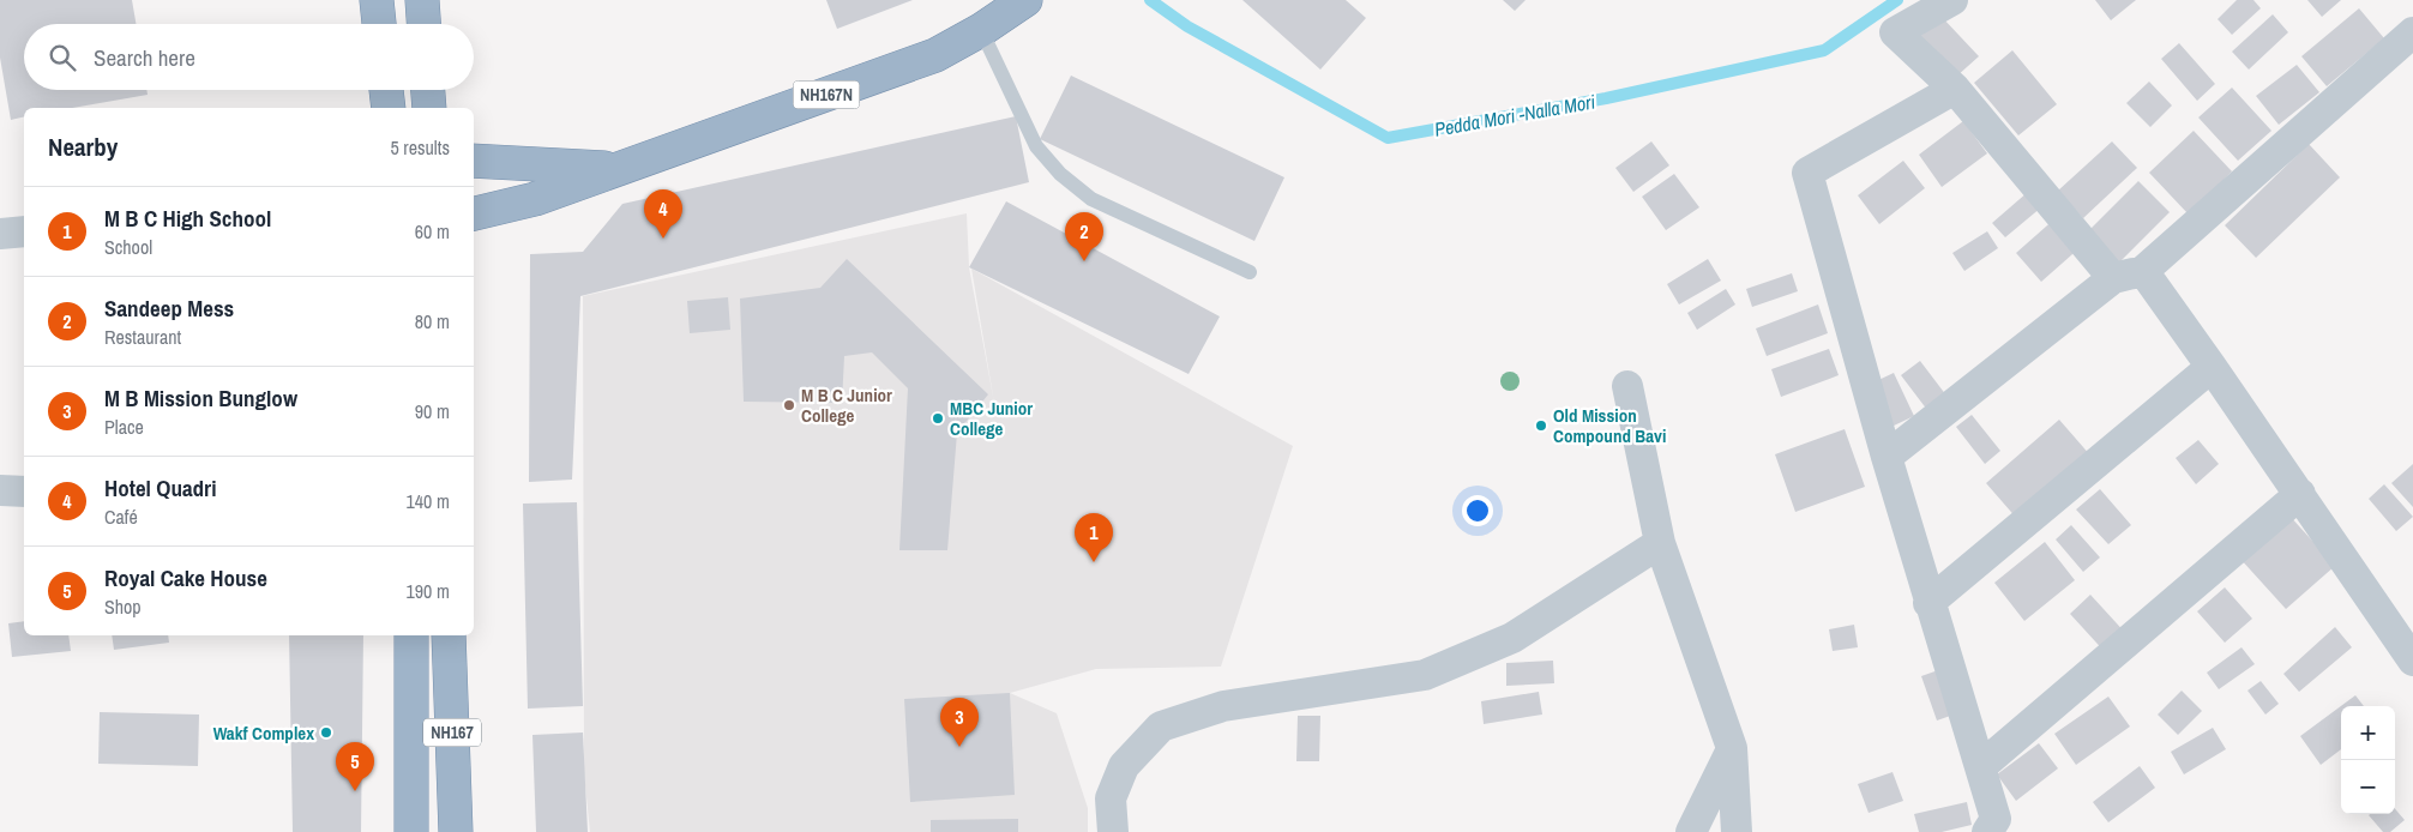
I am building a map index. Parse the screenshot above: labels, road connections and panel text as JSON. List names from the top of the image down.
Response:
{
  "streets": {
    "highway": ["NH167N", "NH167"]
  },
  "water": ["Pedda Mori -Nalla Mori"],
  "places": [
    "M B C Junior College",
    "MBC Junior College",
    "Old Mission Compound Bavi",
    "Wakf Complex"
  ],
  "page": {
    "search": "Search here",
    "heading": ["Nearby", "5 results"],
    "list": [
      {
        "mark": "1",
        "name": "M B C High School",
        "note": "School",
        "value": "60 m"
      },
      {
        "mark": "2",
        "name": "Sandeep Mess",
        "note": "Restaurant",
        "value": "80 m"
      },
      {
        "mark": "3",
        "name": "M B Mission Bunglow",
        "note": "Place",
        "value": "90 m"
      },
      {
        "mark": "4",
        "name": "Hotel Quadri",
        "note": "Café",
        "value": "140 m"
      },
      {
        "mark": "5",
        "name": "Royal Cake House",
        "note": "Shop",
        "value": "190 m"
      }
    ],
    "pins": [
      "4",
      "2",
      "1",
      "3",
      "5"
    ],
    "map_buttons": ["+", "−"]
  }
}
